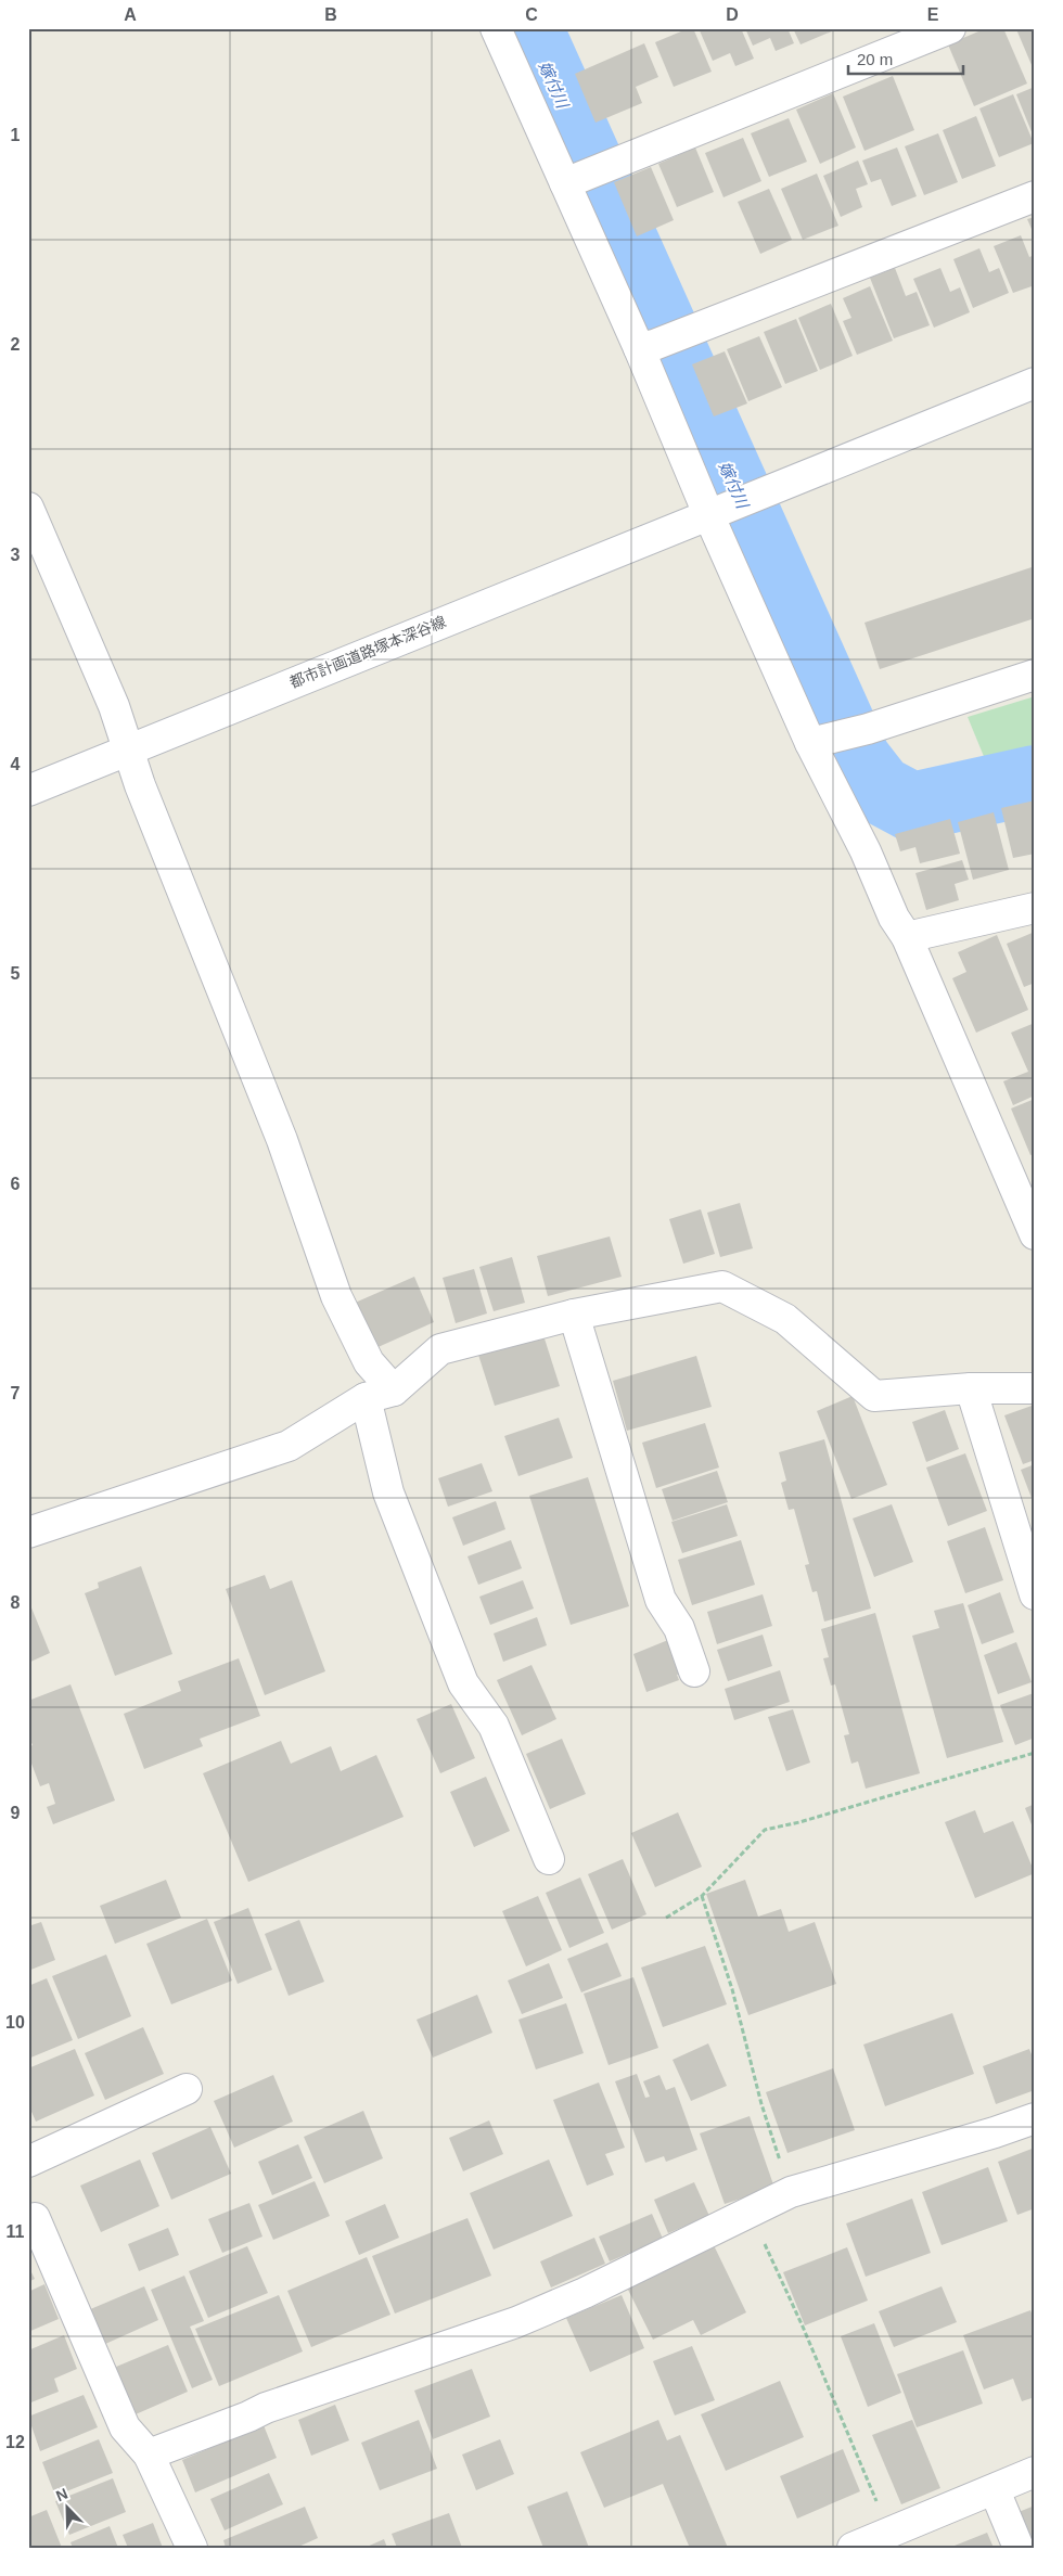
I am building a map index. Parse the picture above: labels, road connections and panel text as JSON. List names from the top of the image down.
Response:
{
  "streets": {
    "street": ["都市計画道路塚本深谷線"]
  },
  "water": ["嫁付川"],
  "scale_bar": "20 m",
  "north": "top left",
  "grid": {
    "columns": [
      "A",
      "B",
      "C",
      "D",
      "E"
    ],
    "rows": [
      "1",
      "2",
      "3",
      "4",
      "5",
      "6",
      "7",
      "8",
      "9",
      "10",
      "11",
      "12"
    ]
  }
}
